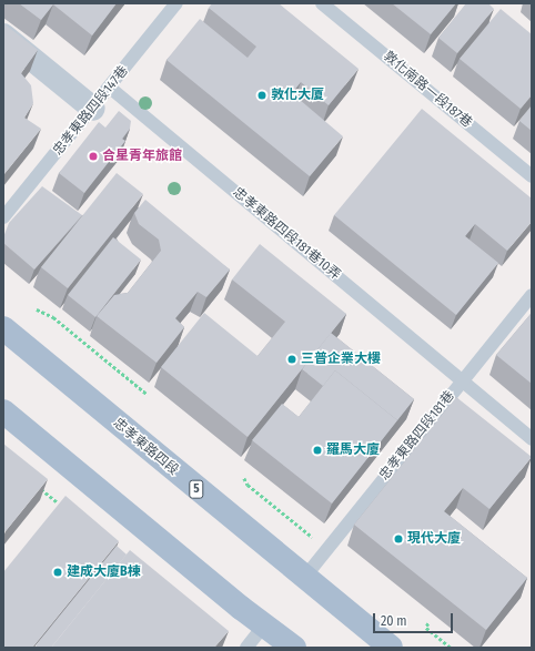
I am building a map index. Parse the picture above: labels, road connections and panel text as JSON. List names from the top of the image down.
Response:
{
  "streets": {
    "main road": ["忠孝東路四段", "5"],
    "lane": [
      "敦化南路一段187巷",
      "忠孝東路四段147巷",
      "忠孝東路四段181巷10弄",
      "忠孝東路四段181巷"
    ]
  },
  "crossings": [
    ["忠孝東路四段147巷", "忠孝東路四段181巷10弄"],
    ["忠孝東路四段181巷10弄", "忠孝東路四段181巷"],
    ["忠孝東路四段181巷", "忠孝東路四段"]
  ],
  "places": [
    "敦化大厦",
    "合星青年旅館",
    "三普企業大樓",
    "羅馬大廈",
    "現代大廈",
    "建成大廈B棟"
  ],
  "scale_bar": "20 m"
}
